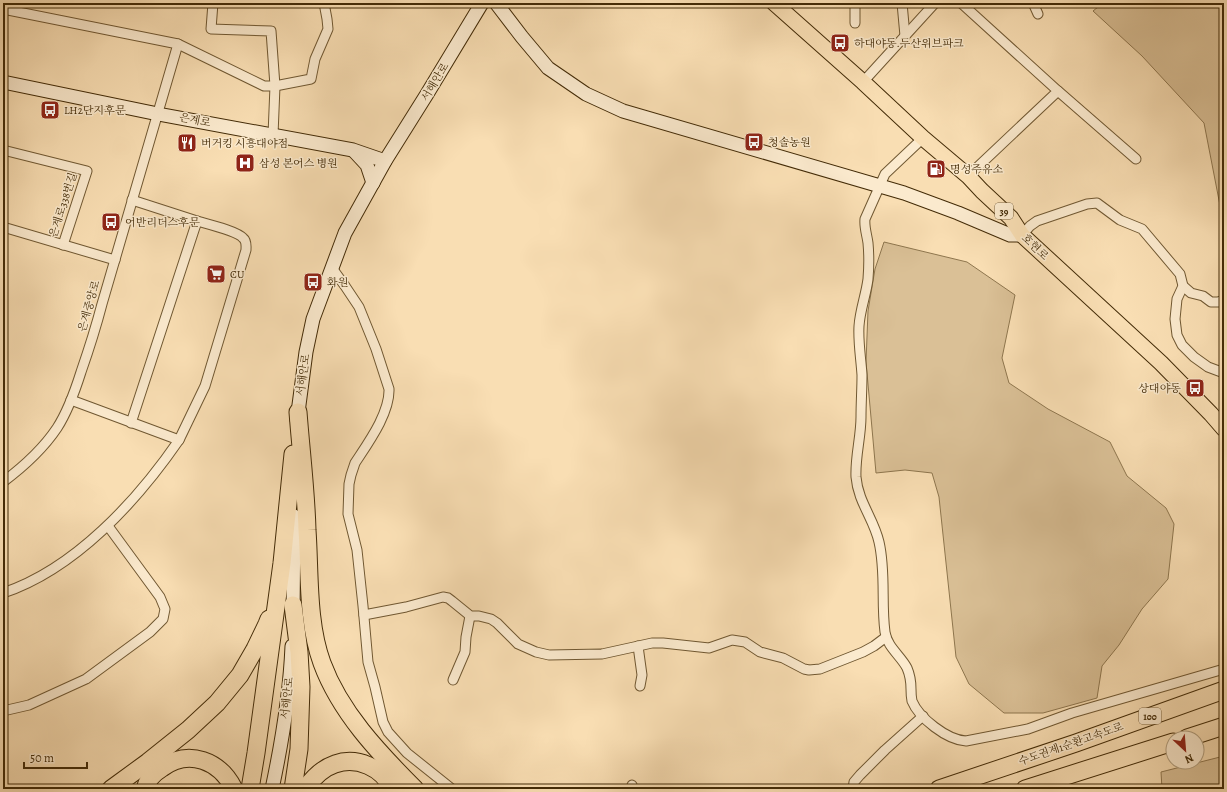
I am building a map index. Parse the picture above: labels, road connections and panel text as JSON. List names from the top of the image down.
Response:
{
  "streets": {
    "highway": ["100", "수도권제1순환고속도로"],
    "main road": ["39", "호현로"],
    "street": [
      "서해안로",
      "은계로",
      "은계로338번길",
      "은계중앙로"
    ]
  },
  "crossings": [
    ["서해안로", "은계로"],
    ["은계로", "은계중앙로"]
  ],
  "places": {
    "bus stop": [
      "하대야동.두산위브파크",
      "LH2단지후문",
      "청솔농원",
      "어반리더스후문",
      "화원",
      "상대야동"
    ],
    "restaurant": ["버거킹 시흥대야점"],
    "hospital": ["삼성 본어스 병원"],
    "fuel station": ["명성주유소"],
    "supermarket": ["CU"]
  },
  "scale_bar": "50 m",
  "north": "bottom right"
}
